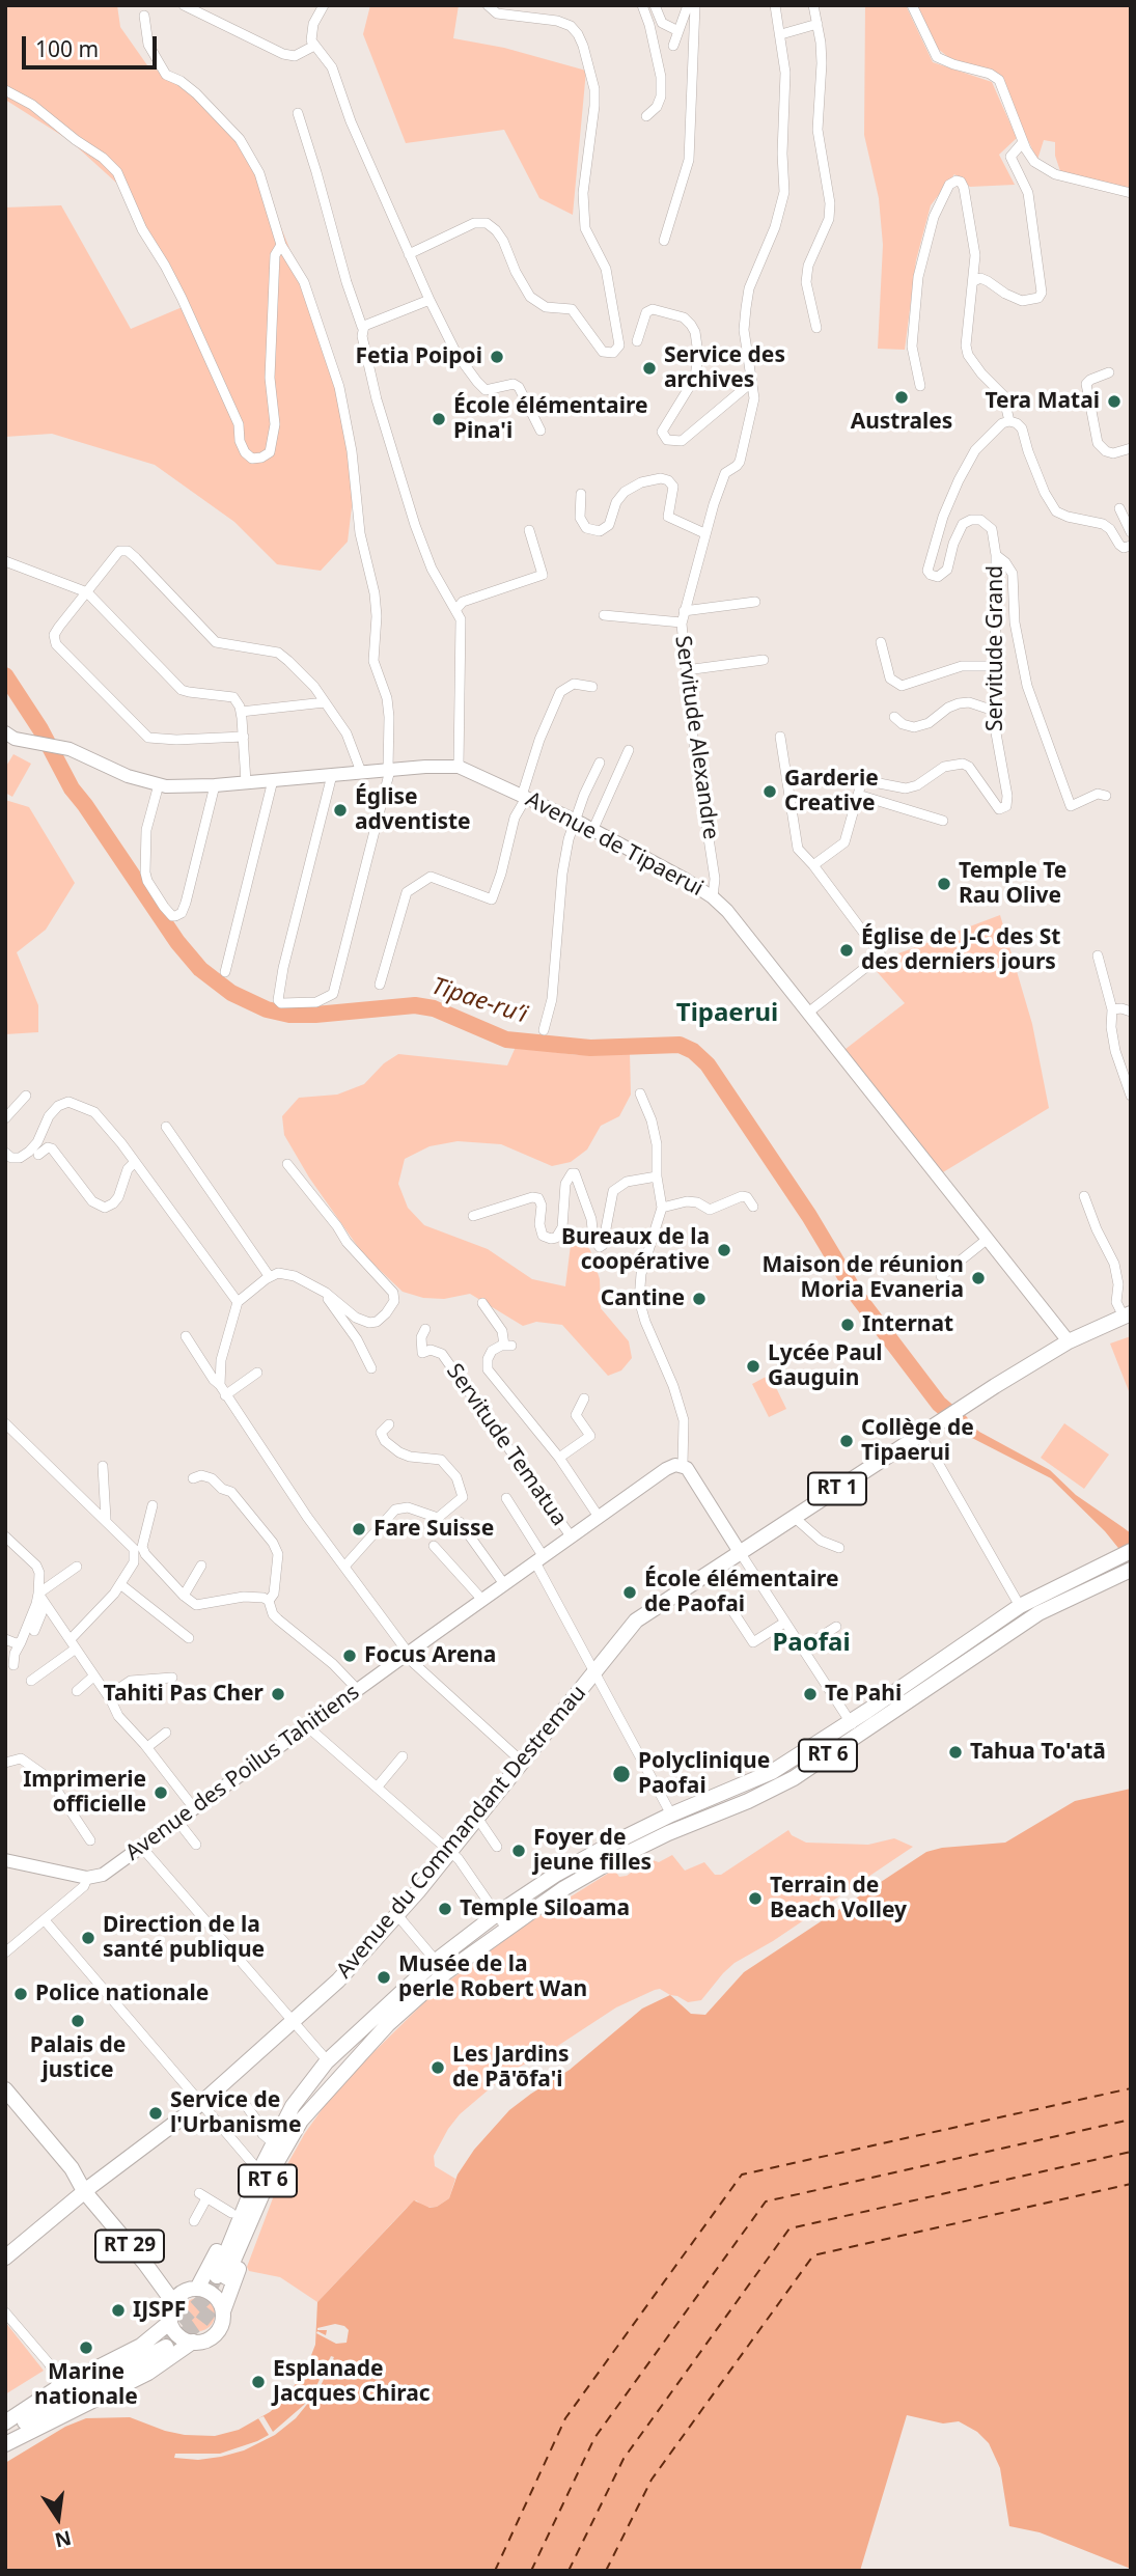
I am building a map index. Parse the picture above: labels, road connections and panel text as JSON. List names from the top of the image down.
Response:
{
  "streets": {
    "main road": [
      "Avenue de Tipaerui",
      "RT 1",
      "RT 6",
      "Avenue des Poilus Tahitiens",
      "Avenue du Commandant Destremau",
      "RT 29"
    ],
    "street": ["Servitude Grand", "Servitude Alexandre", "Servitude Tematua"]
  },
  "crossings": [
    ["Servitude Alexandre", "Avenue de Tipaerui"],
    ["Avenue de Tipaerui", "RT 1"],
    ["Servitude Tematua", "Avenue des Poilus Tahitiens"],
    ["RT 1", "Avenue du Commandant Destremau"],
    ["RT 1", "RT 29"],
    ["Avenue du Commandant Destremau", "RT 29"]
  ],
  "districts": ["Tipaerui", "Paofai"],
  "water": ["Tipae-ru’i"],
  "places": [
    "Fetia Poipoi",
    "Service des archives",
    "Australes",
    "Tera Matai",
    "École élémentaire Pina'i",
    "Garderie Creative",
    "Église adventiste",
    "Temple Te Rau Olive",
    "Église de J-C des St des derniers jours",
    "Bureaux de la coopérative",
    "Maison de réunion Moria Evaneria",
    "Cantine",
    "Internat",
    "Lycée Paul Gauguin",
    "Collège de Tipaerui",
    "Fare Suisse",
    "École élémentaire de Paofai",
    "Focus Arena",
    "Tahiti Pas Cher",
    "Te Pahi",
    "Tahua To'atā",
    "Polyclinique Paofai",
    "Imprimerie officielle",
    "Foyer de jeune filles",
    "Terrain de Beach Volley",
    "Temple Siloama",
    "Direction de la santé publique",
    "Musée de la perle Robert Wan",
    "Police nationale",
    "Palais de justice",
    "Les Jardins de Pā'ōfa'i",
    "Service de l'Urbanisme",
    "IJSPF",
    "Marine nationale",
    "Esplanade Jacques Chirac"
  ],
  "scale_bar": "100 m",
  "north": "bottom"
}
